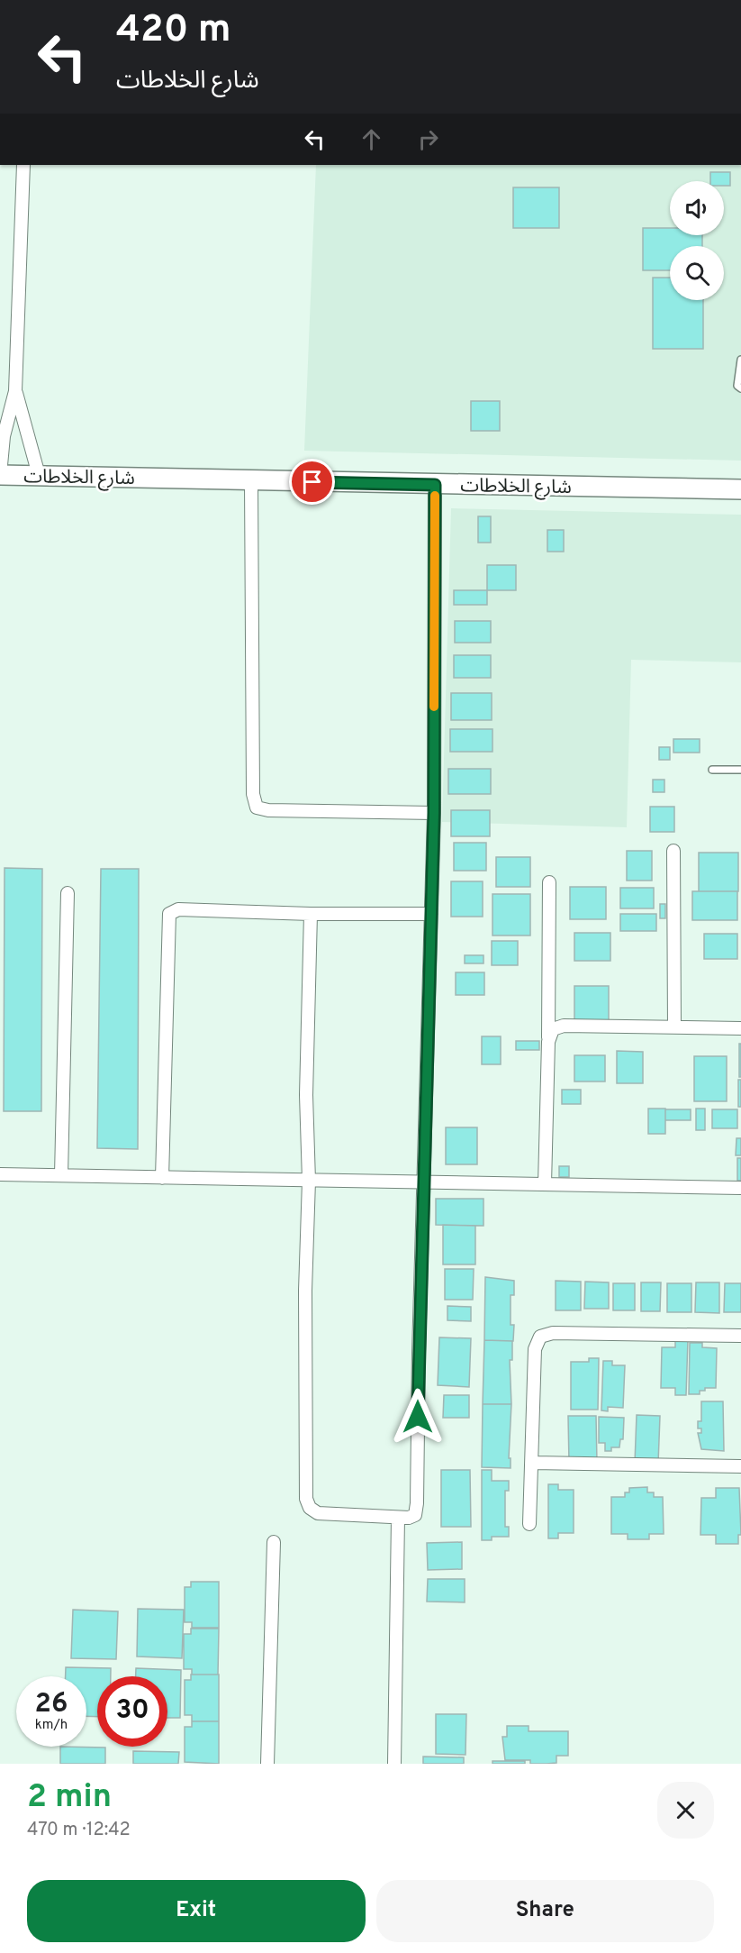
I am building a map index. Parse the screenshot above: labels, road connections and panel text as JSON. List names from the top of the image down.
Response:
{
  "streets": {
    "main road": ["شارع الخلاطات"]
  },
  "page": {
    "turn": ["420 m", "شارع الخلاطات"],
    "speed": "26 km/h",
    "limit": "30",
    "heading": ["2 min", "470 m · 12:42"],
    "buttons": ["Exit", "Share"]
  }
}
